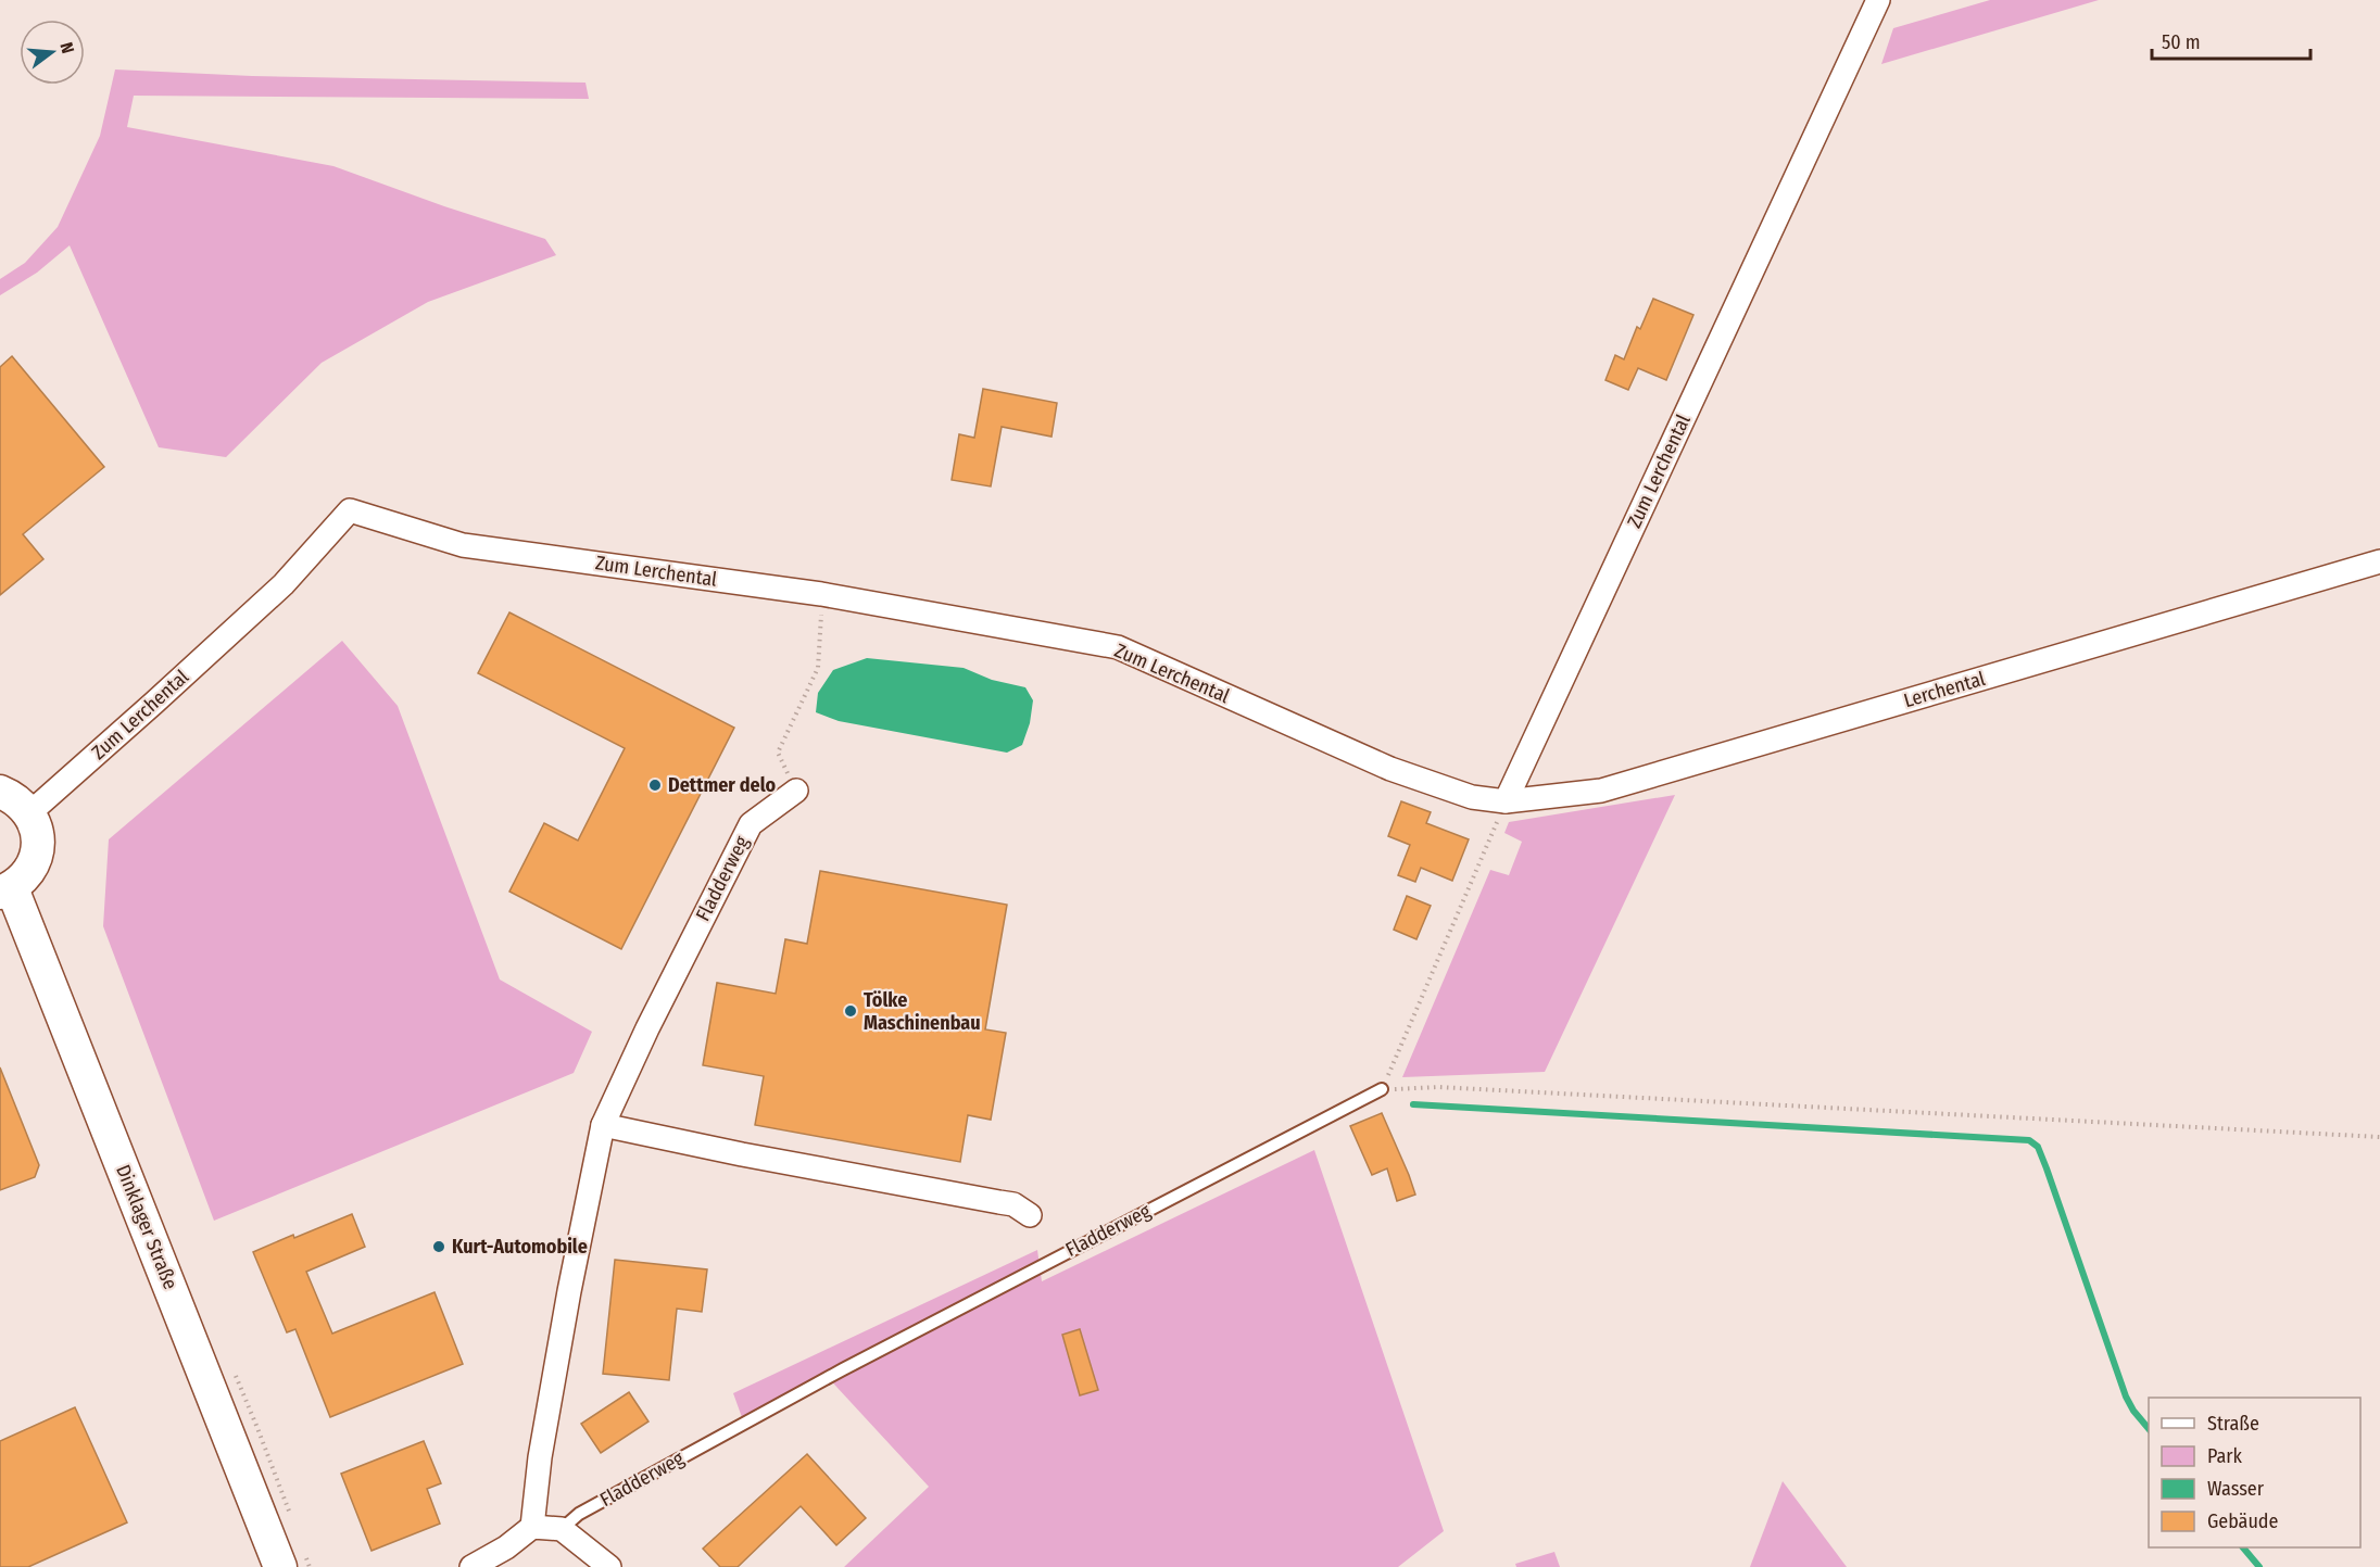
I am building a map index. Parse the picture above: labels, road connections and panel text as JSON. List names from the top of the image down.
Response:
{
  "streets": {
    "main road": ["Dinklager Straße"],
    "street": ["Zum Lerchental", "Lerchental", "Fladderweg"]
  },
  "crossings": [
    ["Zum Lerchental", "Lerchental"]
  ],
  "places": ["Dettmer delo", "Tölke Maschinenbau", "Kurt-Automobile"],
  "legend": [
    "Straße",
    "Park",
    "Wasser",
    "Gebäude"
  ],
  "scale_bar": "50 m",
  "north": "right"
}
